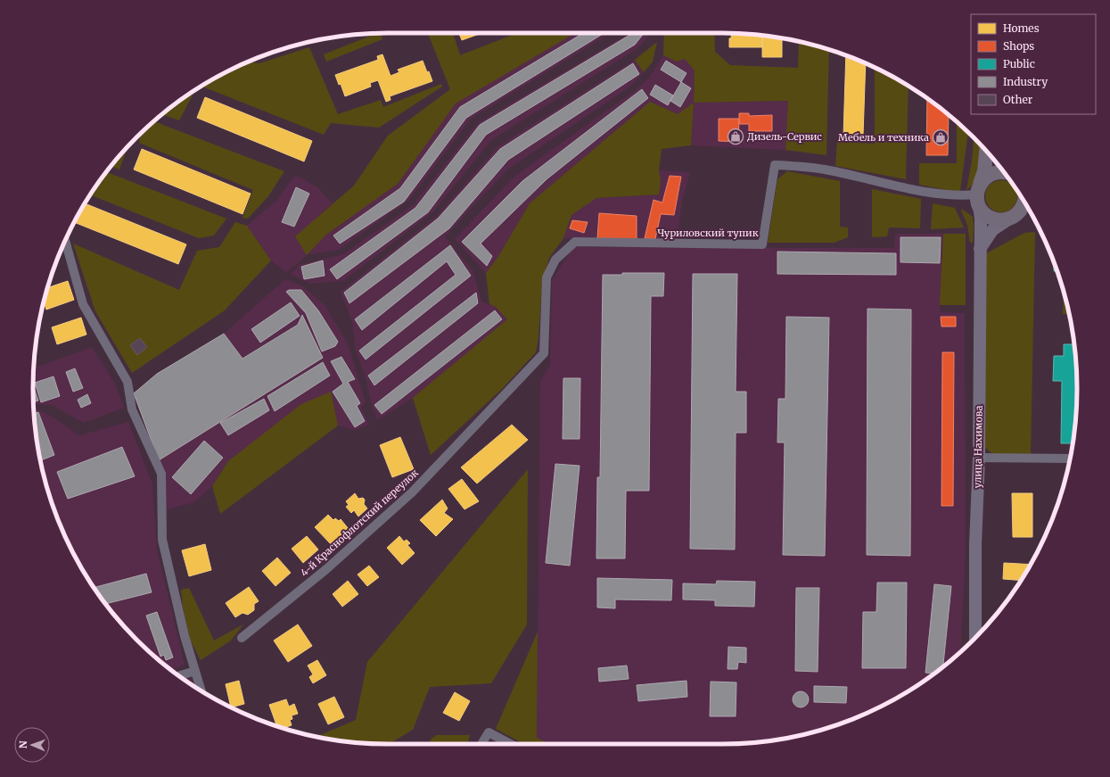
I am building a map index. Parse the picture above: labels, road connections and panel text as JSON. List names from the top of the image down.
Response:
{
  "streets": {
    "street": ["Чуриловский тупик", "улица Нахимова", "4-й Краснофлотский переулок"]
  },
  "crossings": [
    ["Чуриловский тупик", "улица Нахимова"],
    ["Чуриловский тупик", "4-й Краснофлотский переулок"]
  ],
  "places": {
    "shop": ["Дизель-Сервис", "Мебель и техника"]
  },
  "legend": [
    "Homes",
    "Shops",
    "Public",
    "Industry",
    "Other"
  ],
  "north": "left"
}
